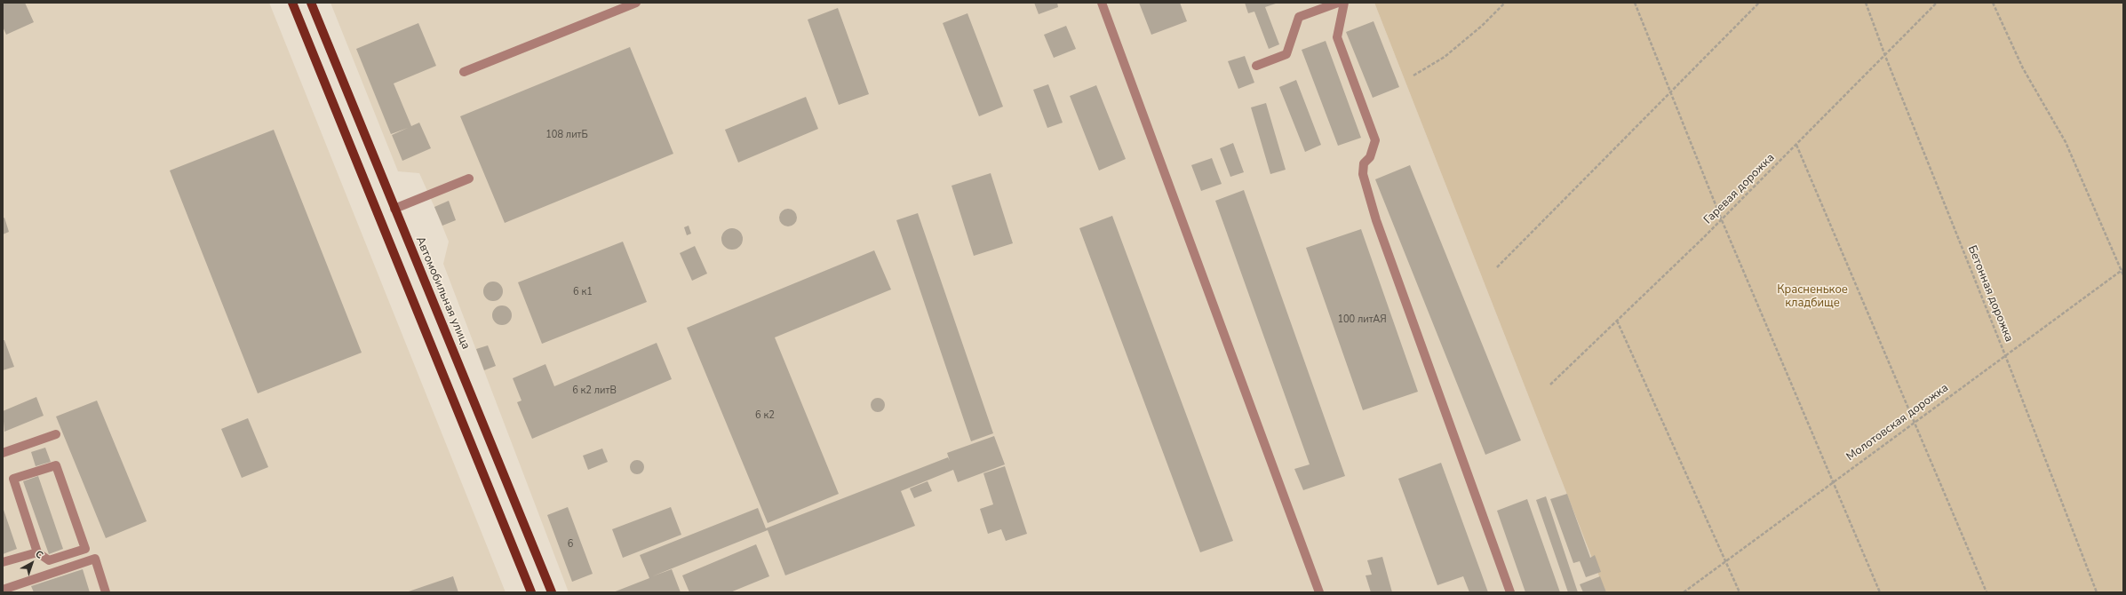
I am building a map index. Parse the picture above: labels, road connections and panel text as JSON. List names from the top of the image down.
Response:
{
  "streets": {
    "main road": ["Автомобильная улица"],
    "path": ["Гаревая дорожка", "Бетонная дорожка", "Молотовская дорожка"]
  },
  "crossings": [
    ["Гаревая дорожка", "Бетонная дорожка"],
    ["Бетонная дорожка", "Молотовская дорожка"]
  ],
  "parks": ["Красненькое кладбище"],
  "house_numbers": [
    "108 литБ",
    "6 к1",
    "100 литАЯ",
    "6 к2 литВ",
    "6 к2",
    "6"
  ],
  "north": "top right"
}
